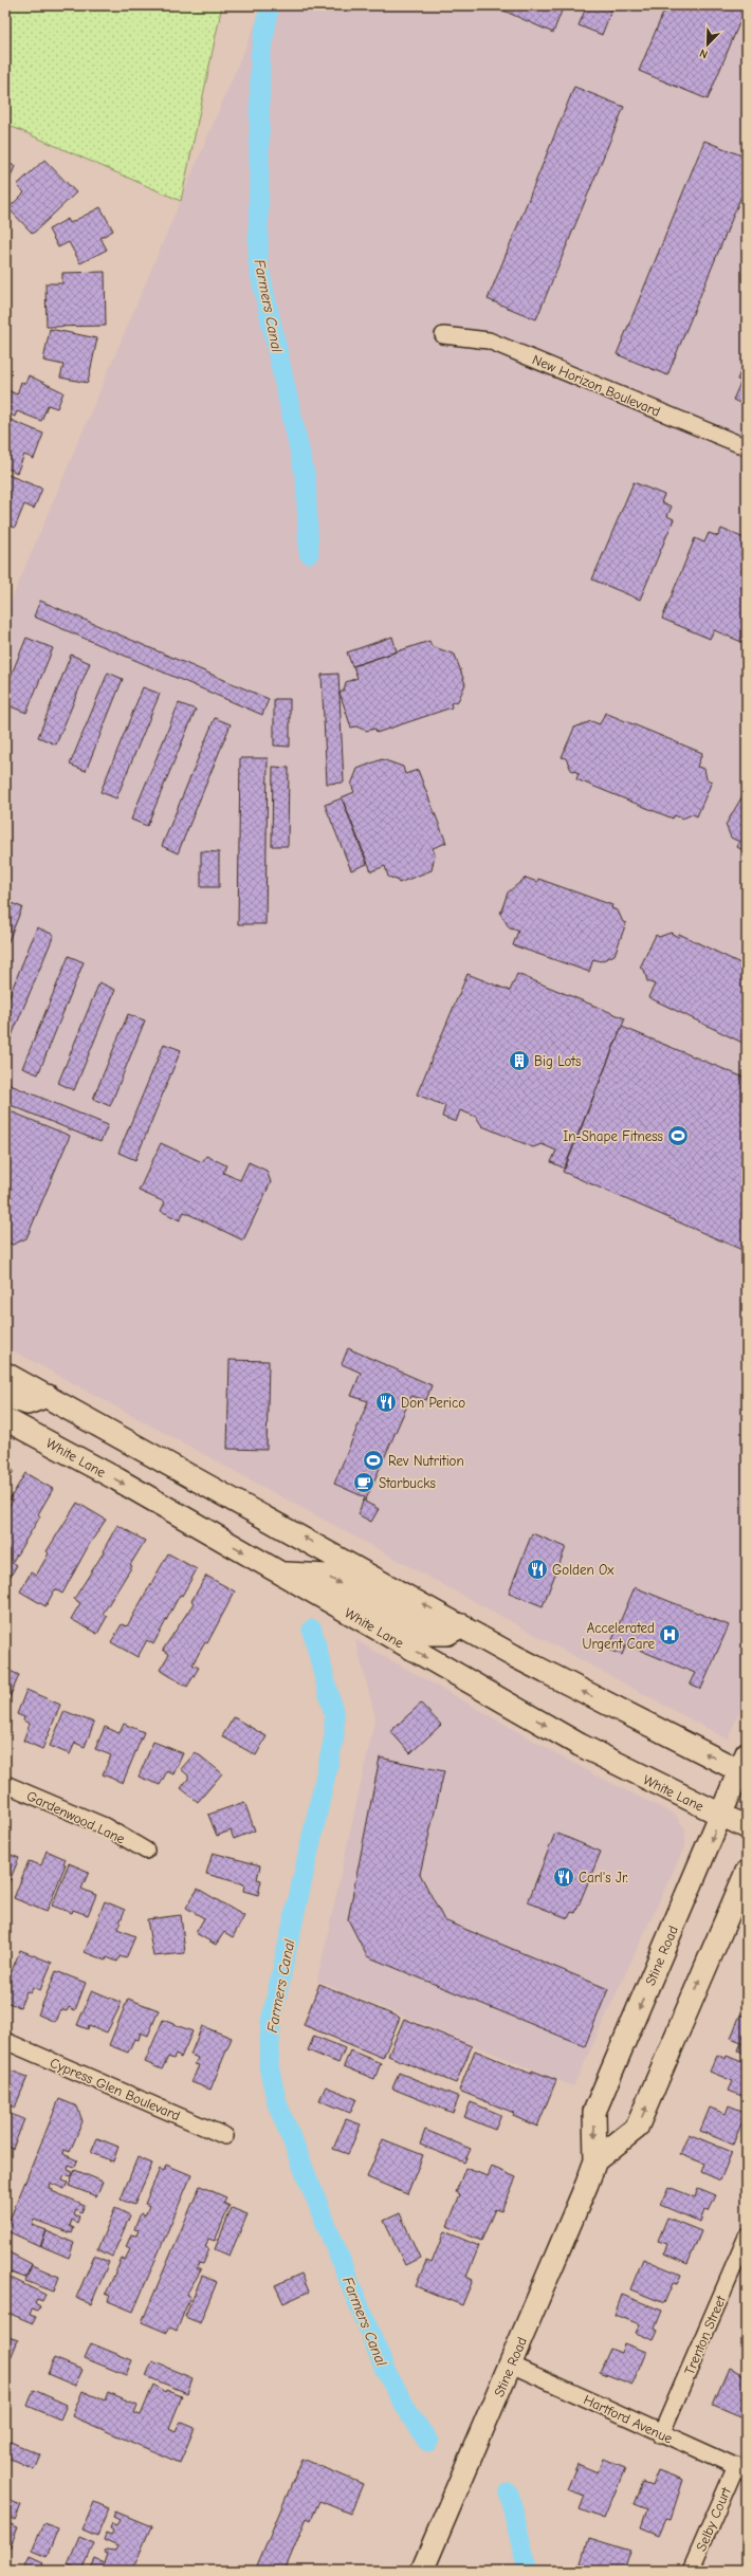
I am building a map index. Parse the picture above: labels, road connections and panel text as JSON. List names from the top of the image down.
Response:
{
  "streets": {
    "main road": ["White Lane", "Stine Road"],
    "street": [
      "New Horizon Boulevard",
      "Gardenwood Lane",
      "Cypress Glen Boulevard",
      "Trenton Street",
      "Hartford Avenue",
      "Selby Court"
    ]
  },
  "crossings": [
    ["White Lane", "Stine Road"],
    ["Stine Road", "Hartford Avenue"],
    ["Trenton Street", "Hartford Avenue"],
    ["Hartford Avenue", "Selby Court"]
  ],
  "water": ["Farmers Canal"],
  "places": {
    "building": ["Big Lots"],
    "sports": ["In-Shape Fitness", "Rev Nutrition"],
    "restaurant": ["Don Perico", "Golden Ox", "Carl's Jr."],
    "cafe": ["Starbucks"],
    "hospital": ["Accelerated Urgent Care"]
  },
  "north": "bottom left"
}
